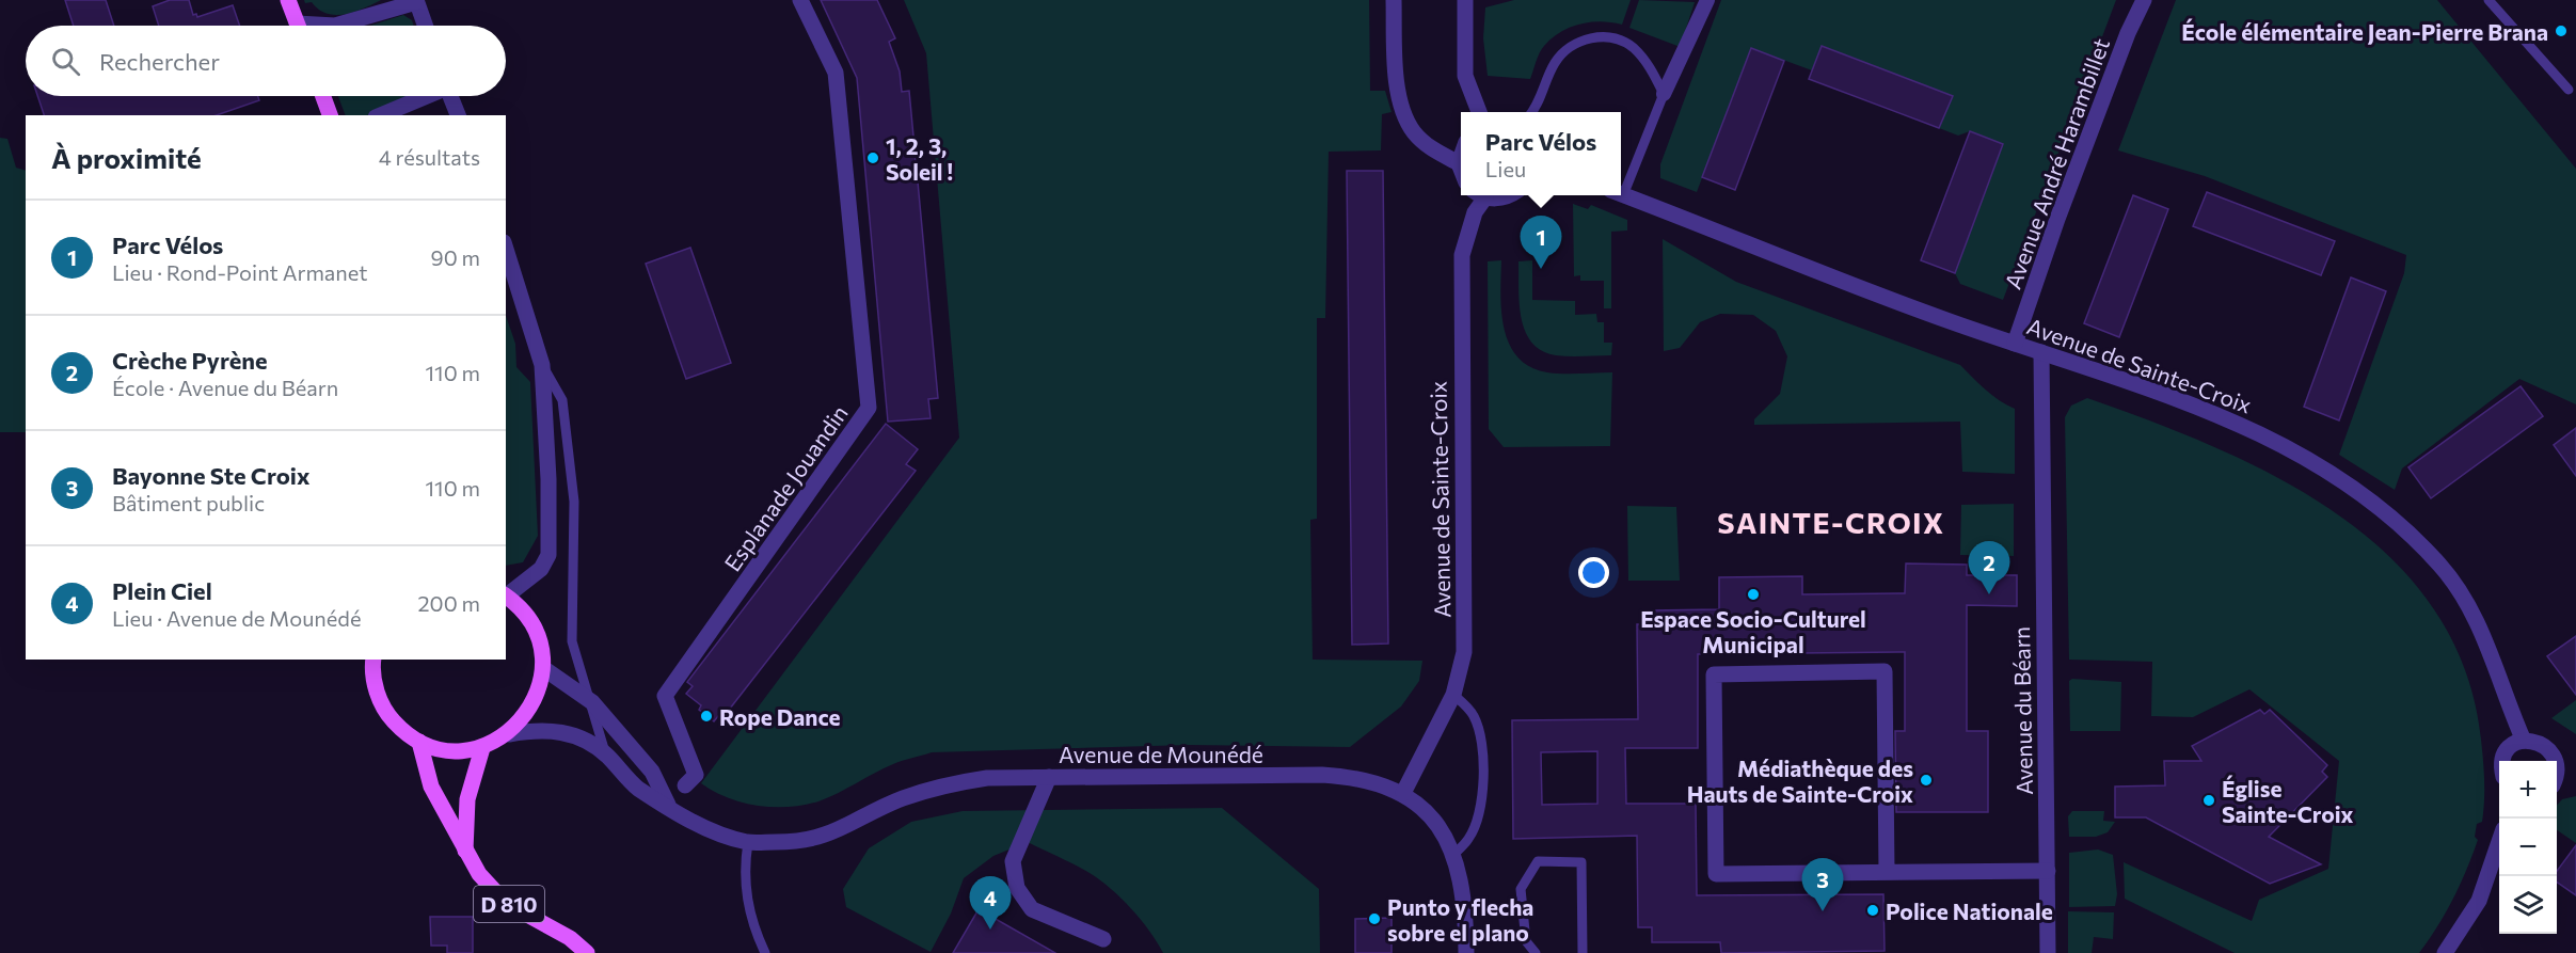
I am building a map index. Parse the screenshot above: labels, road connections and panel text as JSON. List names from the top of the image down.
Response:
{
  "streets": {
    "main road": ["D 810"],
    "street": [
      "Avenue André Harambillet",
      "Avenue de Sainte-Croix",
      "Esplanade Jouandin",
      "Avenue du Béarn",
      "Avenue de Mounédé"
    ]
  },
  "crossings": [
    ["Avenue André Harambillet", "Avenue de Sainte-Croix"],
    ["Avenue de Sainte-Croix", "Avenue du Béarn"],
    ["Avenue de Sainte-Croix", "Avenue de Mounédé"]
  ],
  "districts": ["SAINTE-CROIX"],
  "places": [
    "École élémentaire Jean-Pierre Brana",
    "1, 2, 3, Soleil !",
    "Espace Socio-Culturel Municipal",
    "Rope Dance",
    "Médiathèque des Hauts de Sainte-Croix",
    "Église Sainte-Croix",
    "Police Nationale",
    "Punto y flecha sobre el plano"
  ],
  "page": {
    "search": "Rechercher",
    "popup": ["Parc Vélos", "Lieu"],
    "heading": ["À proximité", "4 résultats"],
    "list": [
      {
        "mark": "1",
        "name": "Parc Vélos",
        "note": "Lieu · Rond-Point Armanet",
        "value": "90 m"
      },
      {
        "mark": "2",
        "name": "Crèche Pyrène",
        "note": "École · Avenue du Béarn",
        "value": "110 m"
      },
      {
        "mark": "3",
        "name": "Bayonne Ste Croix",
        "note": "Bâtiment public",
        "value": "110 m"
      },
      {
        "mark": "4",
        "name": "Plein Ciel",
        "note": "Lieu · Avenue de Mounédé",
        "value": "200 m"
      }
    ],
    "pins": [
      "1",
      "2",
      "3",
      "4"
    ],
    "map_buttons": ["+", "−"]
  }
}
